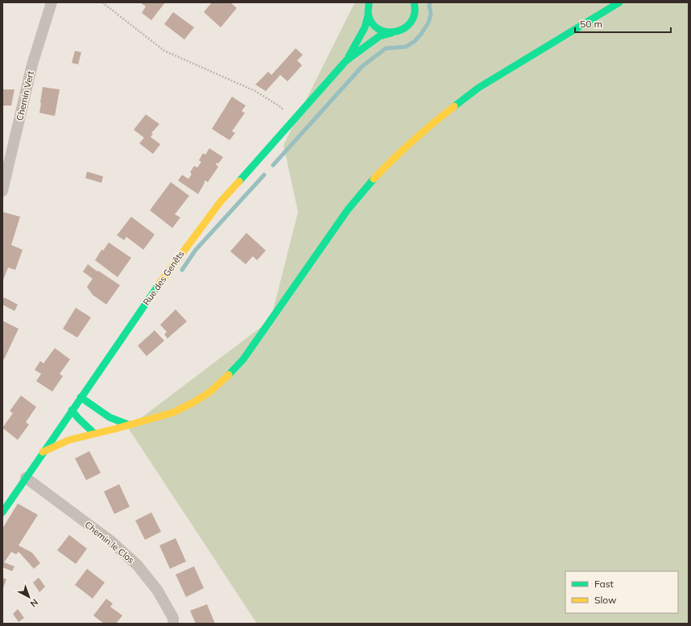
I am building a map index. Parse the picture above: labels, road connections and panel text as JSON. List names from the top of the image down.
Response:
{
  "streets": {
    "street": ["Chemin Vert", "Rue des Genêts", "Chemin le Clos"]
  },
  "crossings": [
    ["Rue des Genêts", "Chemin le Clos"]
  ],
  "legend": ["Fast", "Slow"],
  "scale_bar": "50 m",
  "north": "bottom right"
}
